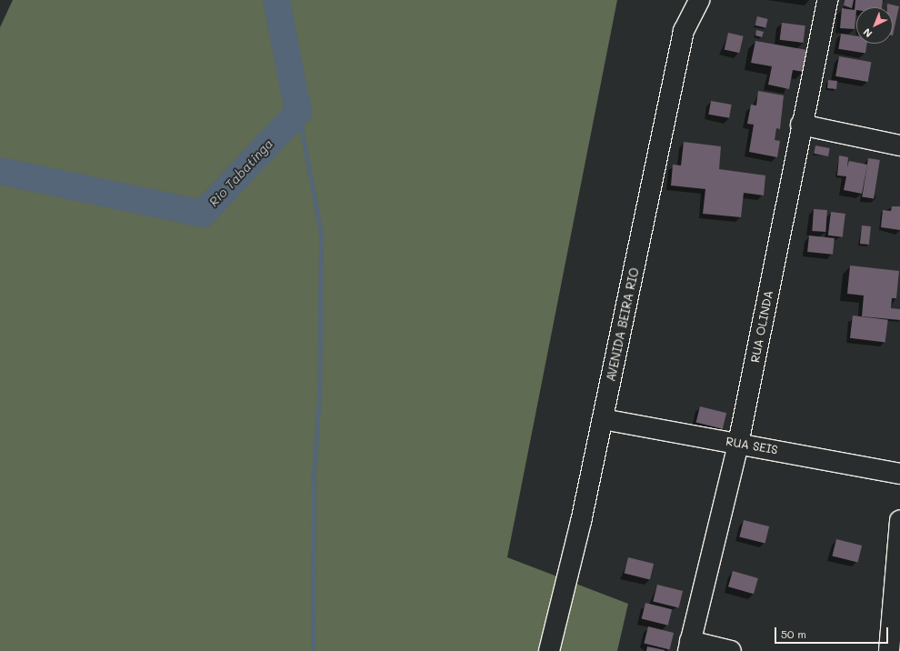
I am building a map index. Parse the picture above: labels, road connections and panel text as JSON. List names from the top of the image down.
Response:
{
  "streets": {
    "street": ["AVENIDA BEIRA RIO", "RUA OLINDA", "RUA SEIS"]
  },
  "crossings": [
    ["AVENIDA BEIRA RIO", "RUA SEIS"],
    ["RUA OLINDA", "RUA SEIS"]
  ],
  "water": ["Rio Tabatinga"],
  "scale_bar": "50 m",
  "north": "bottom left"
}
